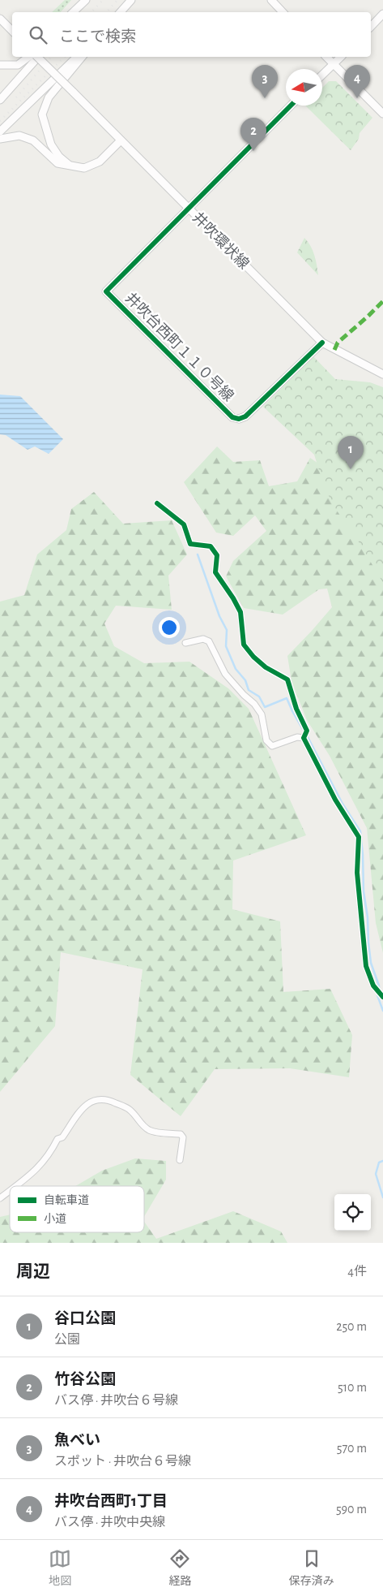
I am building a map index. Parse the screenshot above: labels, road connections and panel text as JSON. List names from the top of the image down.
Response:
{
  "streets": {
    "street": ["井吹環状線", "井吹台西町１１０号線"]
  },
  "crossings": [
    ["井吹環状線", "井吹台西町１１０号線"]
  ],
  "legend": ["自転車道", "小道"],
  "north": "left",
  "page": {
    "search": "ここで検索",
    "pins": [
      "3",
      "4",
      "2",
      "1"
    ],
    "heading": ["周辺", "4件"],
    "list": [
      {
        "mark": "1",
        "name": "谷口公園",
        "note": "公園",
        "value": "250 m"
      },
      {
        "mark": "2",
        "name": "竹谷公園",
        "note": "バス停 · 井吹台６号線",
        "value": "510 m"
      },
      {
        "mark": "3",
        "name": "魚べい",
        "note": "スポット · 井吹台６号線",
        "value": "570 m"
      },
      {
        "mark": "4",
        "name": "井吹台西町1丁目",
        "note": "バス停 · 井吹中央線",
        "value": "590 m"
      }
    ],
    "nav": ["地図", "経路", "保存済み"]
  }
}
